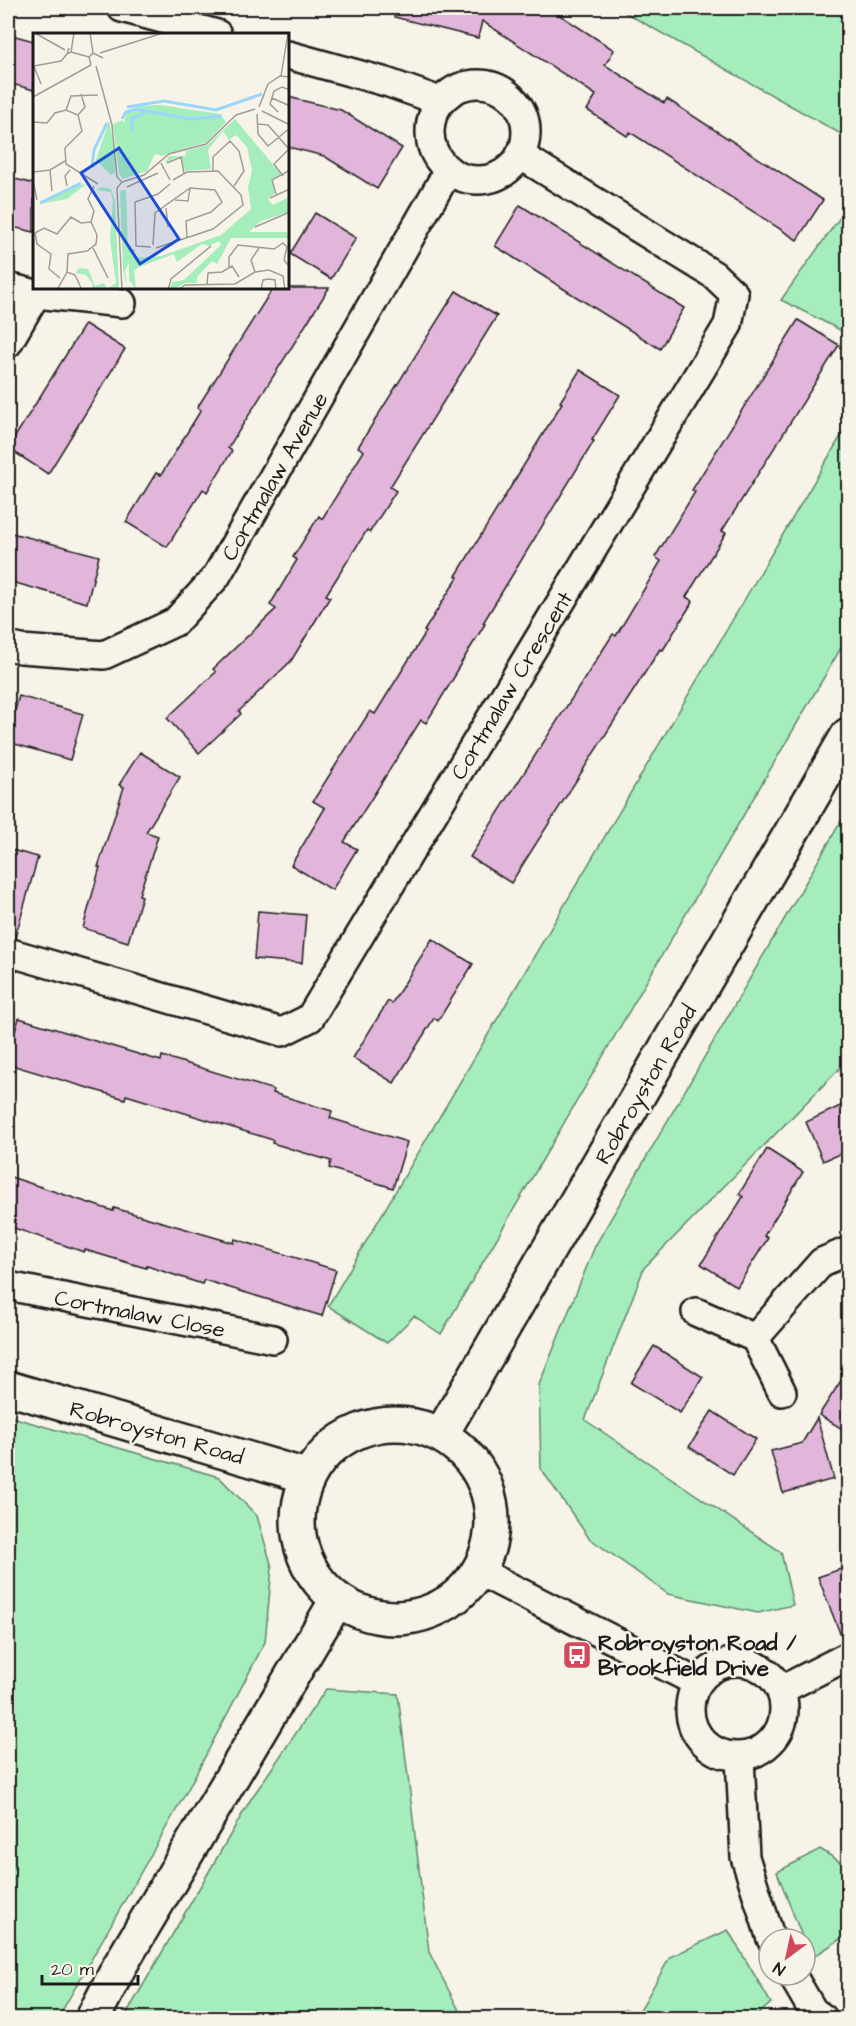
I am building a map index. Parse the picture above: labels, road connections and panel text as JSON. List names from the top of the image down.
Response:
{
  "streets": {
    "main road": ["Robroyston Road"],
    "street": ["Cortmalaw Avenue", "Cortmalaw Crescent", "Cortmalaw Close"]
  },
  "crossings": [
    ["Cortmalaw Avenue", "Cortmalaw Crescent"]
  ],
  "places": {
    "bus stop": ["Robroyston Road / Brookfield Drive"]
  },
  "scale_bar": "20 m",
  "north": "bottom left"
}
